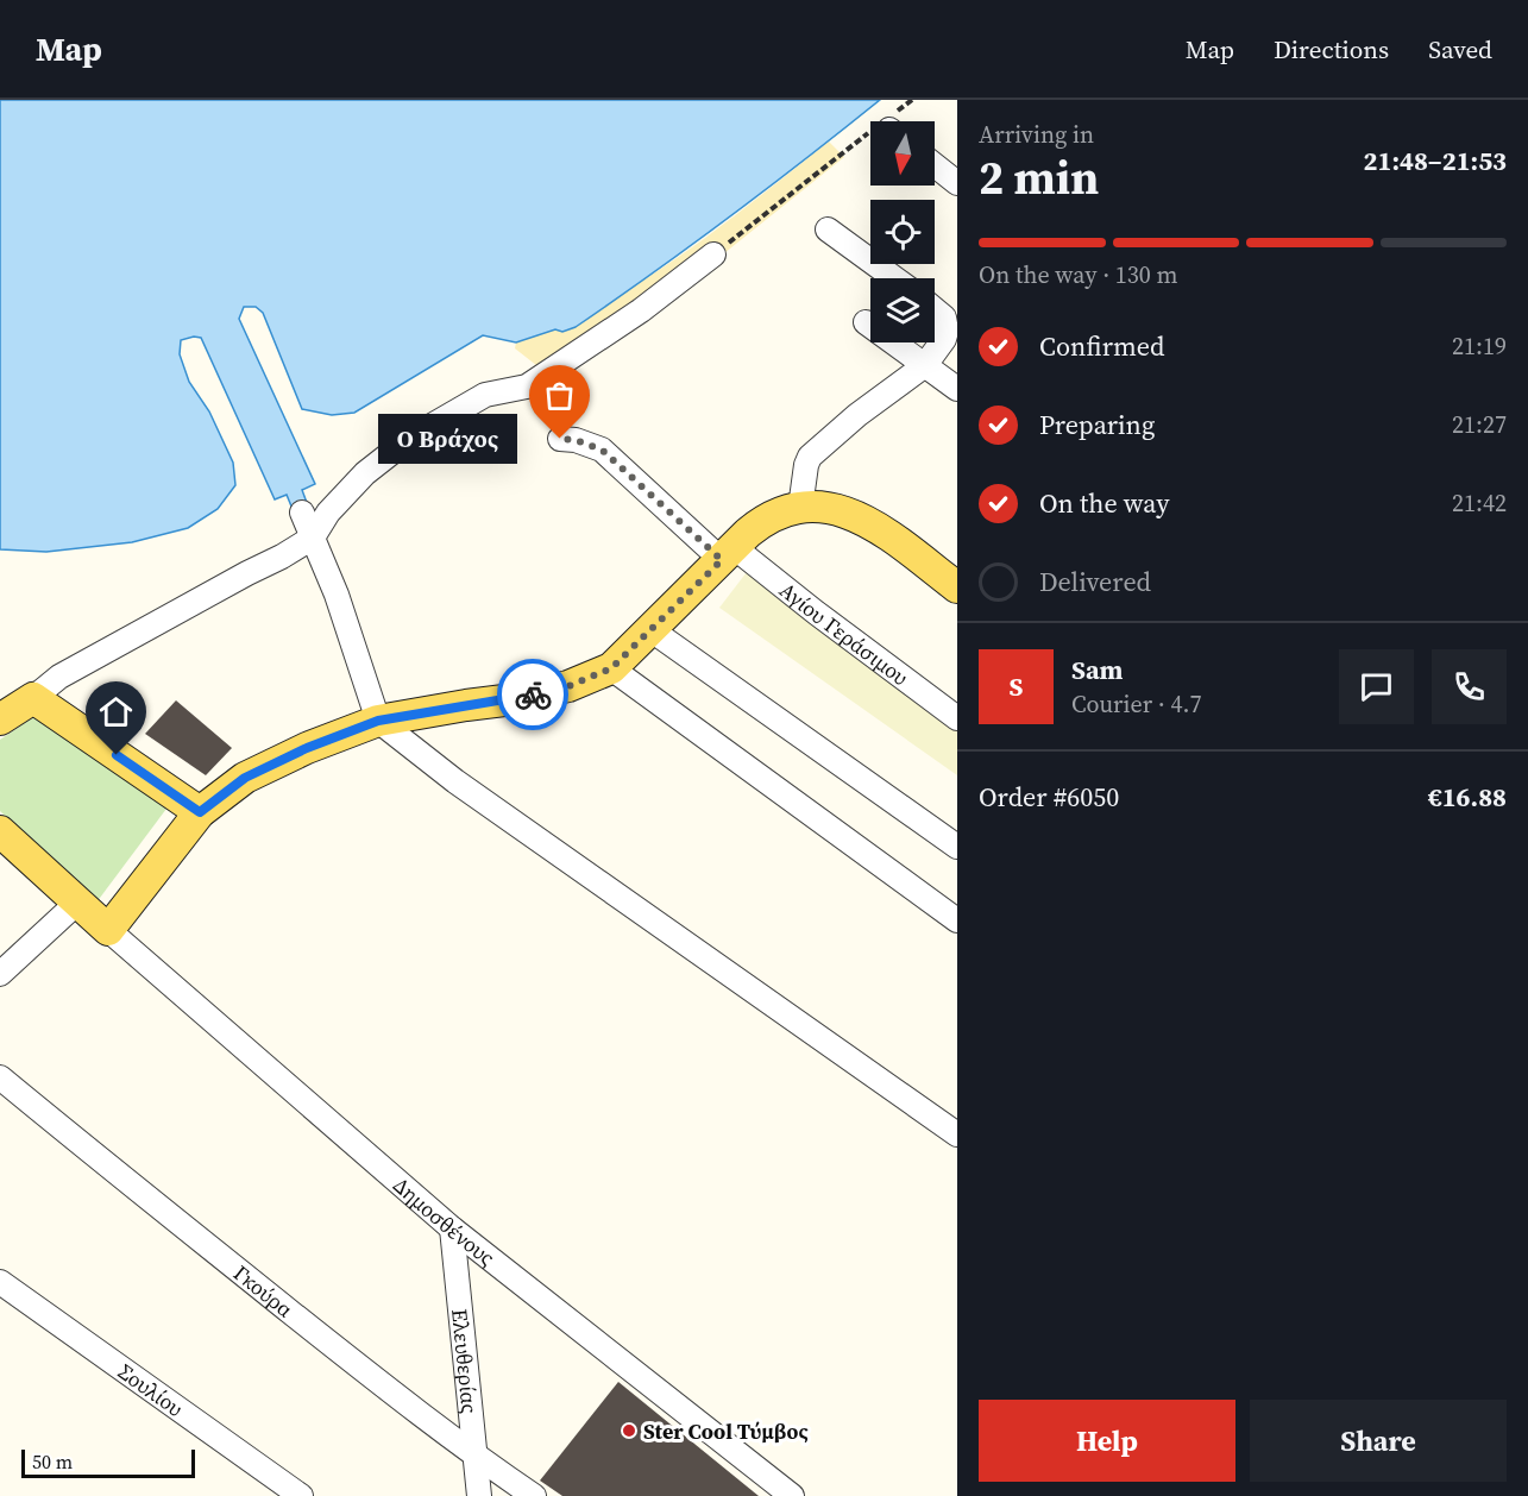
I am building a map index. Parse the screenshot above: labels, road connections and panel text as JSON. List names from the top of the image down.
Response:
{
  "streets": {
    "street": [
      "Αγίου Γεράσιμου",
      "Δημοσθένους",
      "Γκούρα",
      "Ελευθερίας",
      "Σουλίου"
    ]
  },
  "crossings": [
    ["Δημοσθένους", "Ελευθερίας"],
    ["Γκούρα", "Ελευθερίας"]
  ],
  "places": ["Ο Βράχος", "Ster Cool Τύμβος"],
  "scale_bar": "50 m",
  "north": "bottom",
  "page": {
    "header": "Map",
    "nav": ["Map", "Directions", "Saved"],
    "heading": ["2 min", "Arriving in", "21:48–21:53"],
    "panel": [
      "Sam",
      "Courier · 4.7",
      "Order #6050",
      "€16.88"
    ],
    "bar": "On the way · 130 m",
    "list": [
      ["Confirmed", "21:19"],
      ["Preparing", "21:27"],
      ["On the way", "21:42"],
      "Delivered"
    ],
    "bubble": "Ο Βράχος",
    "round": "S",
    "buttons": ["Help", "Share"],
    "scale": "50 m"
  }
}
